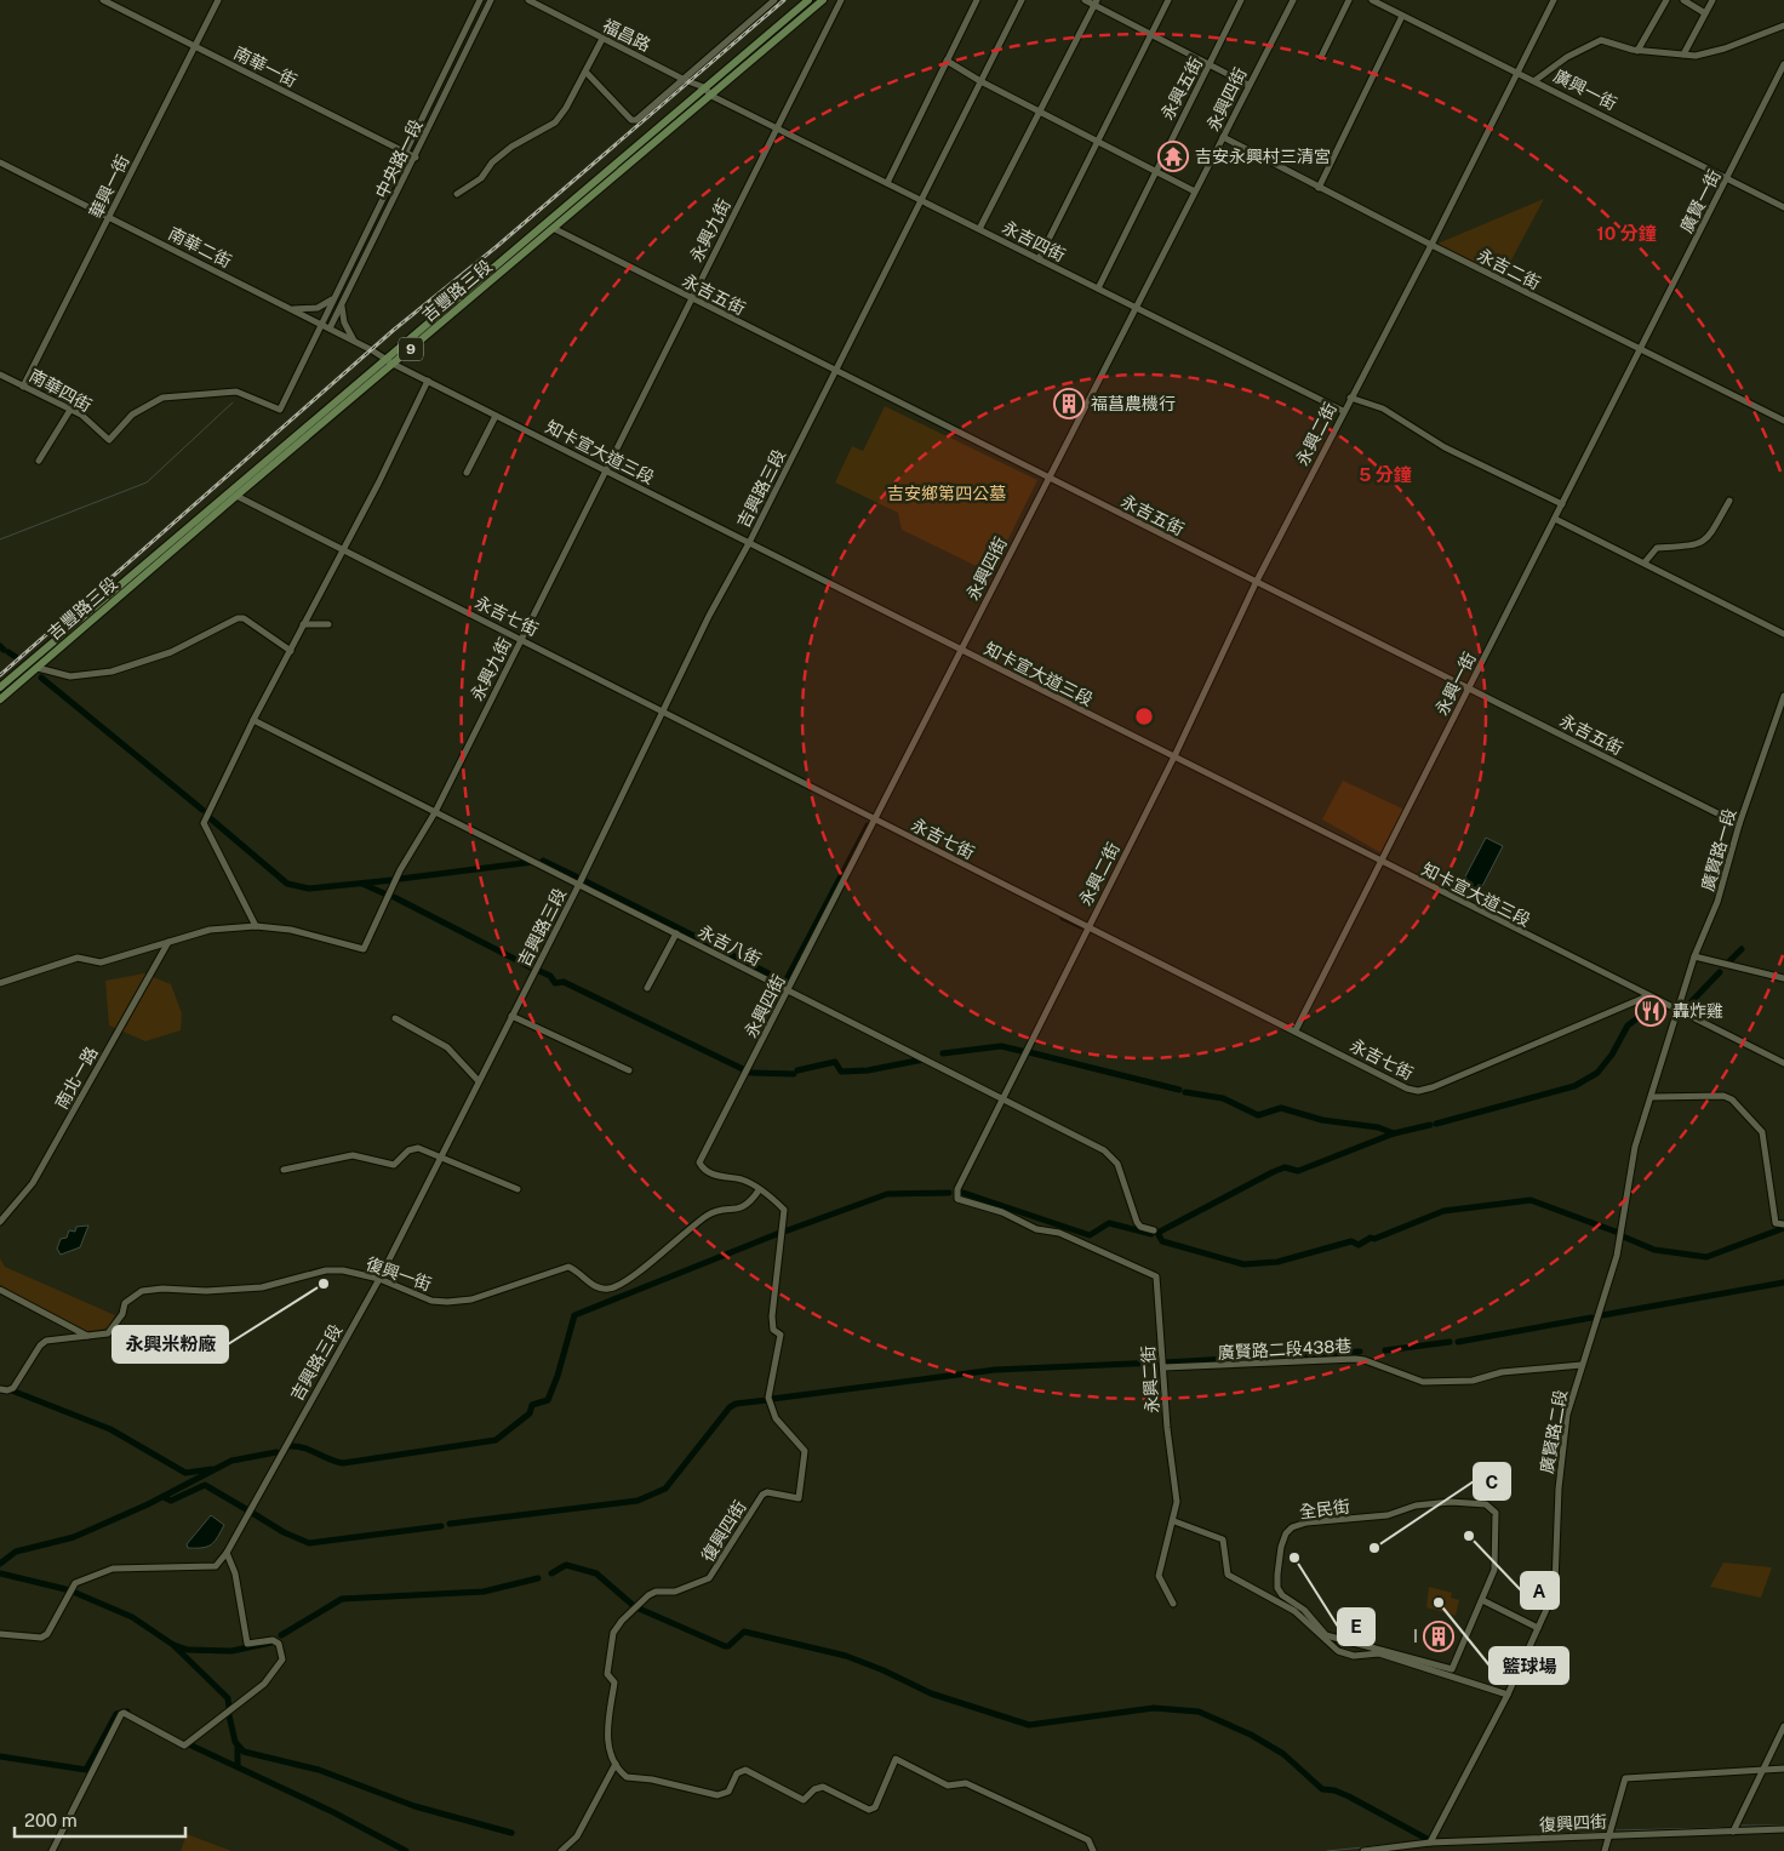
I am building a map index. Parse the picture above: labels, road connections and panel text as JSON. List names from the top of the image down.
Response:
{
  "streets": {
    "main road": ["吉豐路三段", "9"],
    "street": [
      "福昌路",
      "南華一街",
      "永興五街",
      "廣興一街",
      "永興四街",
      "中央路一段",
      "華興一街",
      "廣賢一街",
      "永興九街",
      "永吉四街",
      "南華二街",
      "永吉二街",
      "永吉五街",
      "南華四街",
      "永興二街",
      "知卡宣大道三段",
      "吉興路三段",
      "永吉七街",
      "永興一街",
      "廣賢路一段",
      "永吉八街",
      "南北一路",
      "復興一街",
      "廣賢路二段438巷",
      "廣賢路二段",
      "全民街",
      "復興四街"
    ]
  },
  "crossings": [
    ["福昌路", "永吉四街"],
    ["福昌路", "吉豐路三段"],
    ["南華一街", "中央路一段"],
    ["南華一街", "華興一街"],
    ["永興五街", "永吉四街"],
    ["廣興一街", "廣賢一街"],
    ["廣興一街", "永興二街"],
    ["永興四街", "永吉四街"],
    ["永興四街", "永吉二街"],
    ["永興四街", "永吉五街"],
    ["永興四街", "知卡宣大道三段"],
    ["永興四街", "永吉七街"],
    ["永興四街", "永吉八街"],
    ["永興四街", "復興四街"],
    ["中央路一段", "南華二街"],
    ["中央路一段", "南華四街"],
    ["華興一街", "南華二街"],
    ["華興一街", "南華四街"],
    ["廣賢一街", "永吉二街"],
    ["廣賢一街", "永興一街"],
    ["永興九街", "永吉四街"],
    ["永興九街", "永吉五街"],
    ["永興九街", "知卡宣大道三段"],
    ["永興九街", "永吉七街"],
    ["永興九街", "永吉八街"],
    ["永興九街", "南北一路"],
    ["永吉四街", "吉豐路三段"],
    ["永吉四街", "永興二街"],
    ["永吉四街", "吉興路三段"],
    ["南華二街", "吉豐路三段"],
    ["南華二街", "南華四街"],
    ["南華二街", "知卡宣大道三段"],
    ["永吉二街", "永興二街"],
    ["永吉二街", "永興一街"],
    ["吉豐路三段", "永吉五街"],
    ["吉豐路三段", "知卡宣大道三段"],
    ["吉豐路三段", "永吉七街"],
    ["永吉五街", "永興二街"],
    ["永吉五街", "吉興路三段"],
    ["永吉五街", "永興一街"],
    ["永吉五街", "廣賢路一段"],
    ["永興二街", "知卡宣大道三段"],
    ["永興二街", "永吉七街"],
    ["永興二街", "永吉八街"],
    ["永興二街", "廣賢路二段438巷"],
    ["知卡宣大道三段", "吉興路三段"],
    ["知卡宣大道三段", "永吉七街"],
    ["知卡宣大道三段", "永興一街"],
    ["知卡宣大道三段", "廣賢路一段"],
    ["知卡宣大道三段", "廣賢路二段"],
    ["吉興路三段", "永吉七街"],
    ["吉興路三段", "永吉八街"],
    ["吉興路三段", "復興一街"],
    ["永吉七街", "永興一街"],
    ["廣賢路一段", "廣賢路二段"],
    ["復興一街", "復興四街"],
    ["廣賢路二段438巷", "廣賢路二段"],
    ["廣賢路二段", "復興四街"]
  ],
  "parks": ["吉安鄉第四公墓"],
  "places": {
    "temple": ["吉安永興村三清宮"],
    "building": ["福菖農機行", "I"],
    "restaurant": ["轟炸雞"],
    "other": [
      "永興米粉廠",
      "A",
      "C",
      "E",
      "籃球場"
    ]
  },
  "scale_bar": "200 m",
  "rings": ["10 分鐘", "5 分鐘"]
}
